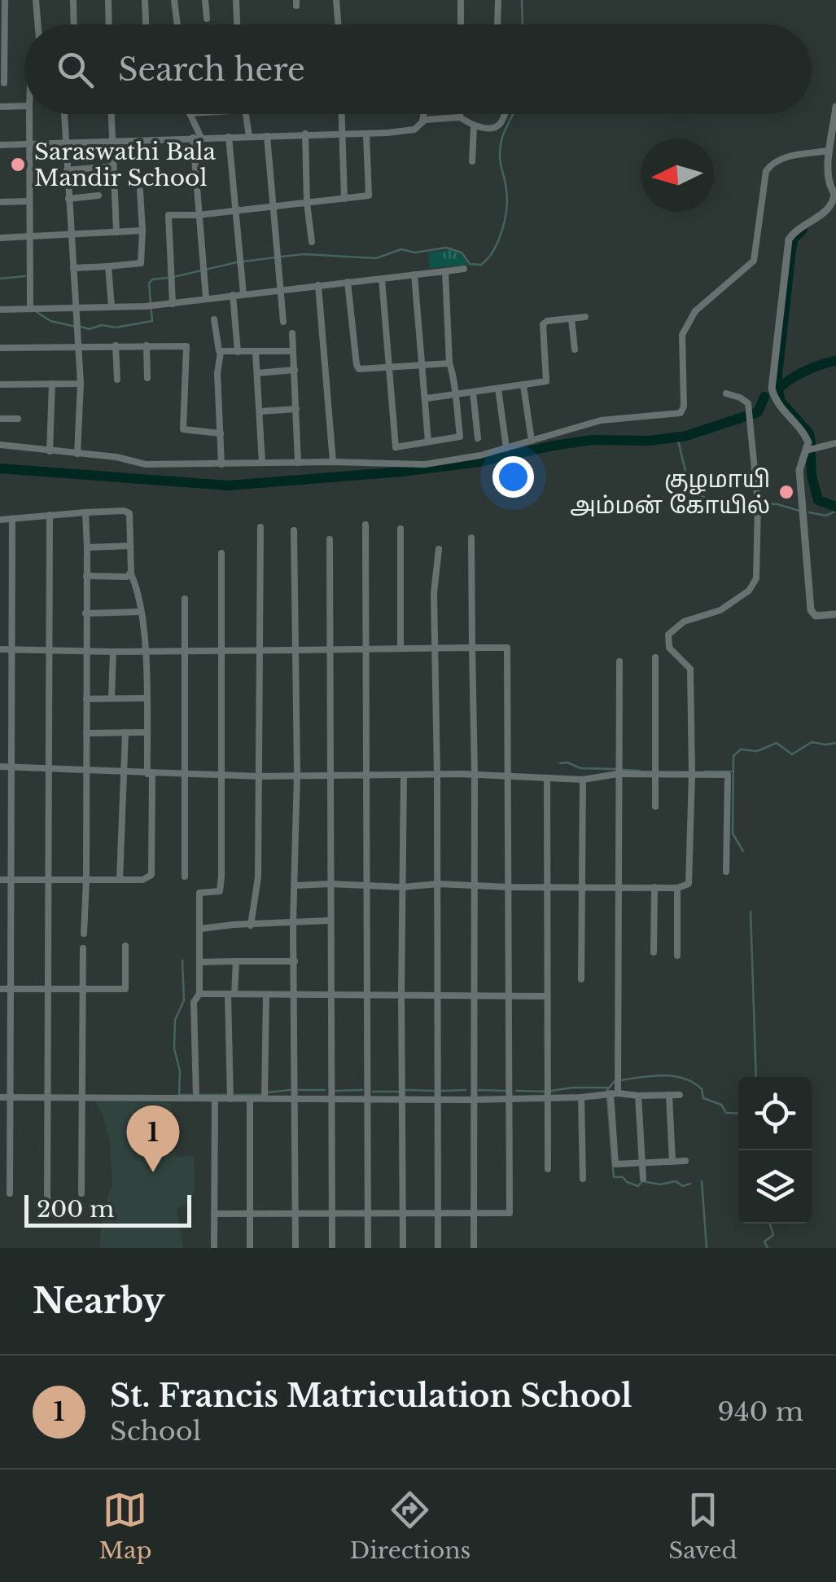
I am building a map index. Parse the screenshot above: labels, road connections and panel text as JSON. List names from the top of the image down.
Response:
{
  "places": ["Saraswathi Bala Mandir School", "குழமாயி அம்மன் கோயில்"],
  "scale_bar": "200 m",
  "north": "left",
  "page": {
    "search": "Search here",
    "pins": "1",
    "scale": "200 m",
    "heading": "Nearby",
    "list": [
      {
        "mark": "1",
        "name": "St. Francis Matriculation School",
        "note": "School",
        "value": "940 m"
      }
    ],
    "nav": ["Map", "Directions", "Saved"]
  }
}
